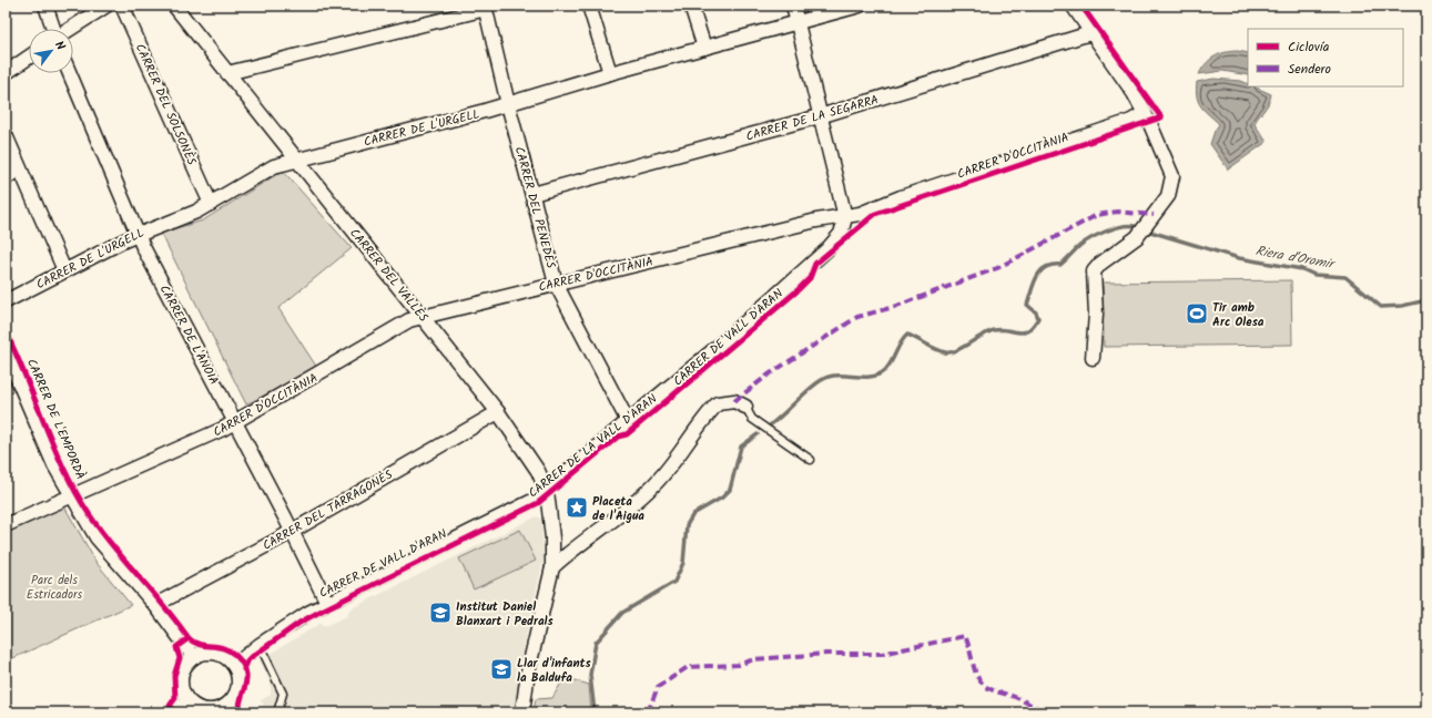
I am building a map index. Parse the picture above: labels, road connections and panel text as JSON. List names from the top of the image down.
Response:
{
  "streets": {
    "street": [
      "CARRER DEL SOLSONÈS",
      "CARRER DE LA SEGARRA",
      "CARRER DE L'URGELL",
      "CARRER D'OCCITÀNIA",
      "CARRER DEL PENEDÈS",
      "CARRER DEL VALLÈS",
      "CARRER DE L'ANOIA",
      "CARRER DE VALL D'ARAN",
      "CARRER DE L'EMPORDÀ",
      "CARRER DEL TARRAGONÈS"
    ],
    "cycle path": ["CARRER DE LA VALL D'ARAN"]
  },
  "crossings": [
    ["CARRER DEL SOLSONÈS", "CARRER DE L'URGELL"],
    ["CARRER DE LA SEGARRA", "CARRER DEL PENEDÈS"],
    ["CARRER DE L'URGELL", "CARRER DEL PENEDÈS"],
    ["CARRER DE L'URGELL", "CARRER DEL VALLÈS"],
    ["CARRER DE L'URGELL", "CARRER DE L'ANOIA"],
    ["CARRER D'OCCITÀNIA", "CARRER DEL PENEDÈS"],
    ["CARRER D'OCCITÀNIA", "CARRER DEL VALLÈS"],
    ["CARRER D'OCCITÀNIA", "CARRER DE L'ANOIA"],
    ["CARRER D'OCCITÀNIA", "CARRER DE VALL D'ARAN"],
    ["CARRER D'OCCITÀNIA", "CARRER DE L'EMPORDÀ"],
    ["CARRER DEL PENEDÈS", "CARRER DE VALL D'ARAN"],
    ["CARRER DEL VALLÈS", "CARRER DE VALL D'ARAN"],
    ["CARRER DEL VALLÈS", "CARRER DEL TARRAGONÈS"],
    ["CARRER DE L'ANOIA", "CARRER DE VALL D'ARAN"],
    ["CARRER DE L'ANOIA", "CARRER DEL TARRAGONÈS"],
    ["CARRER DE VALL D'ARAN", "CARRER DE L'EMPORDÀ"],
    ["CARRER DE L'EMPORDÀ", "CARRER DEL TARRAGONÈS"]
  ],
  "water": ["Riera d'Oromir"],
  "parks": ["Parc dels Estricadors"],
  "places": {
    "sports": ["Tir amb Arc Olesa"],
    "place": ["Placeta de l'Aigua"],
    "school or university": ["Institut Daniel Blanxart i Pedrals", "Llar d'infants la Baldufa"]
  },
  "legend": ["Ciclovía", "Sendero"],
  "north": "top right"
}
